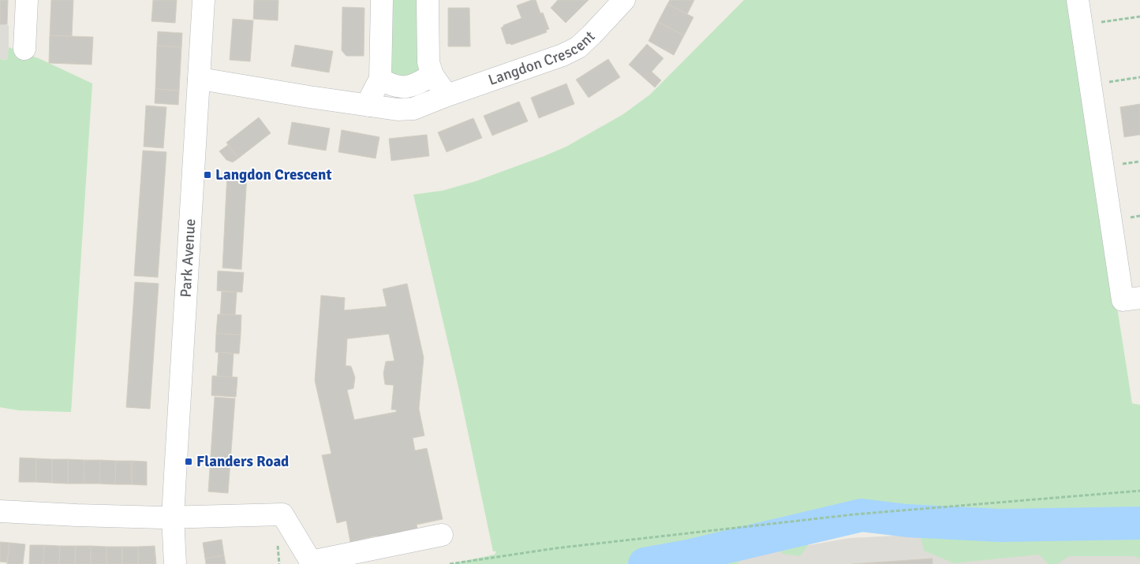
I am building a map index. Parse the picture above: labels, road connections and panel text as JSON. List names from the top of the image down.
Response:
{
  "streets": {
    "street": ["Langdon Crescent", "Park Avenue"]
  },
  "crossings": [
    ["Langdon Crescent", "Park Avenue"]
  ],
  "places": {
    "transit": ["Langdon Crescent", "Flanders Road"]
  }
}
